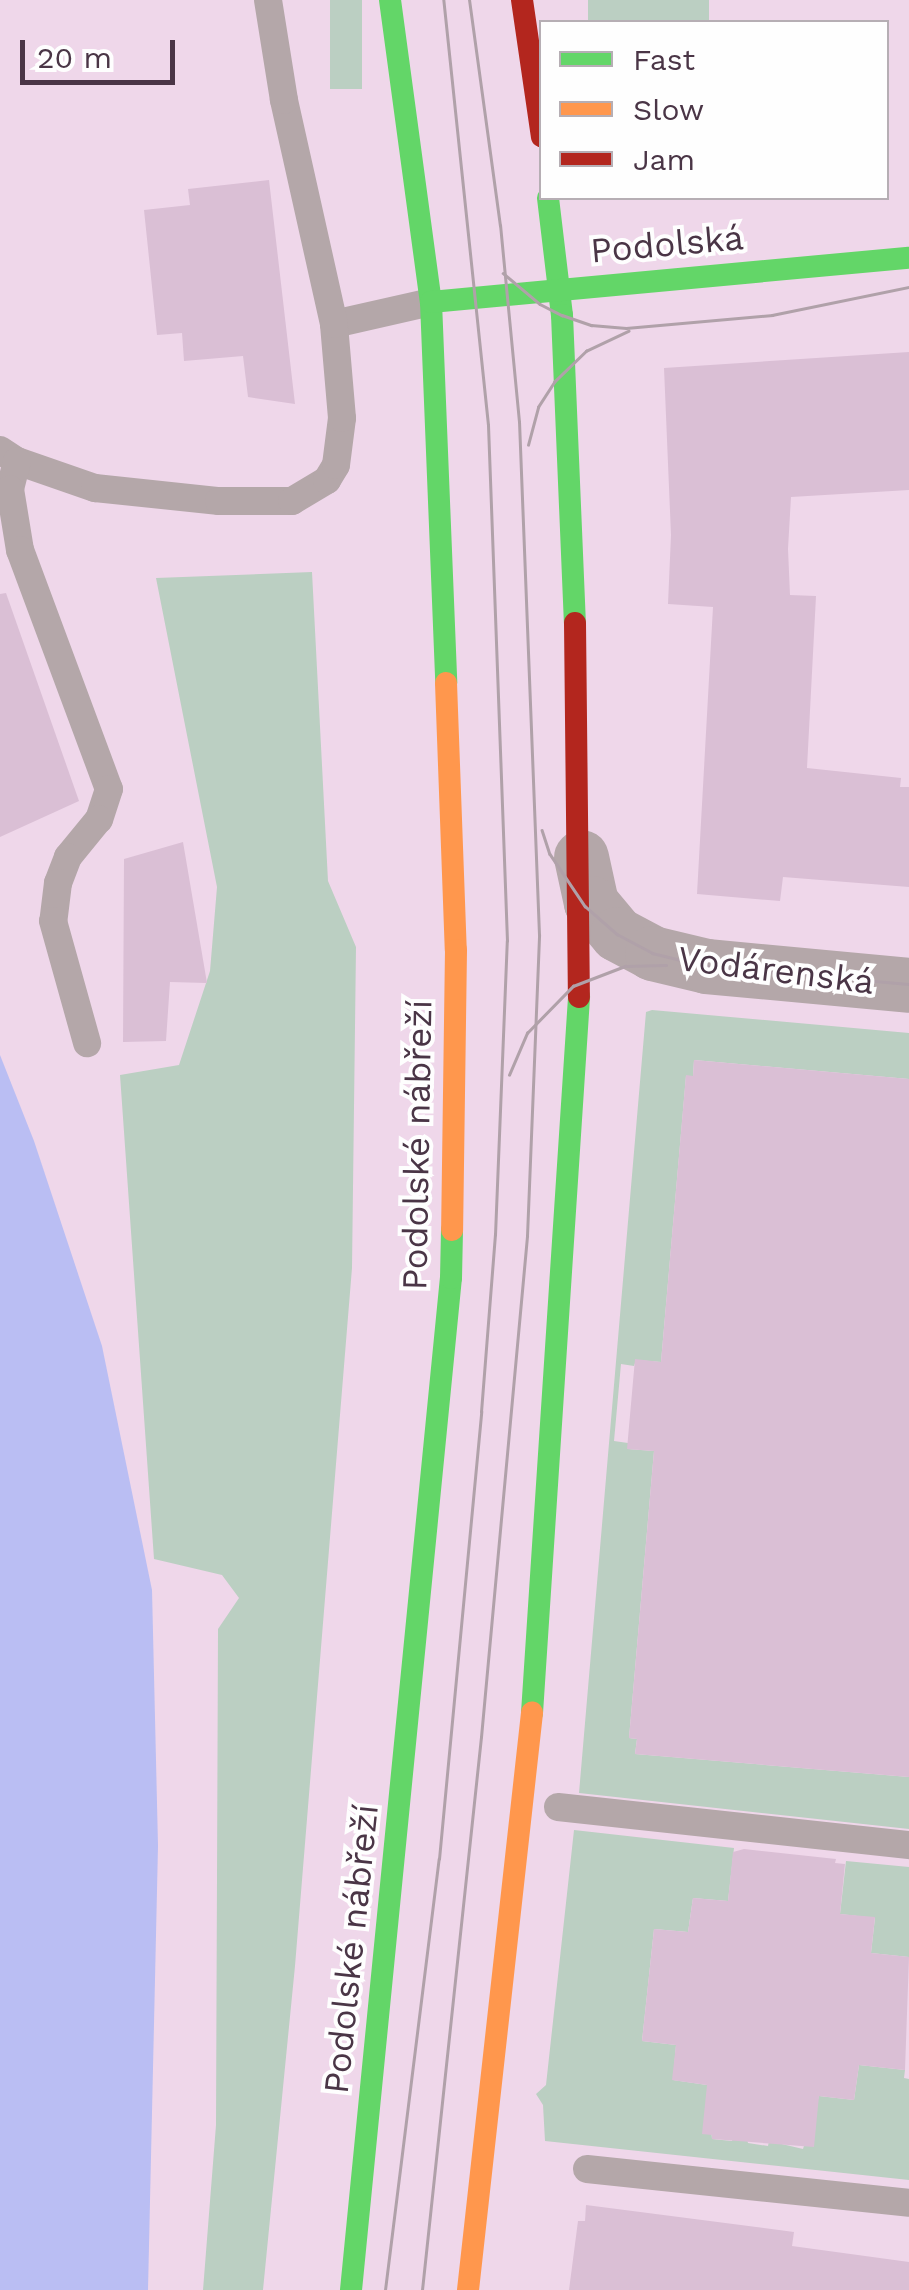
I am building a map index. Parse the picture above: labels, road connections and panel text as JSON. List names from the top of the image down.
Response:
{
  "streets": {
    "main road": ["Podolská", "Podolské nábřeží"],
    "street": ["Vodárenská"]
  },
  "crossings": [
    ["Podolská", "Podolské nábřeží"]
  ],
  "legend": ["Fast", "Slow", "Jam"],
  "scale_bar": "20 m"
}
